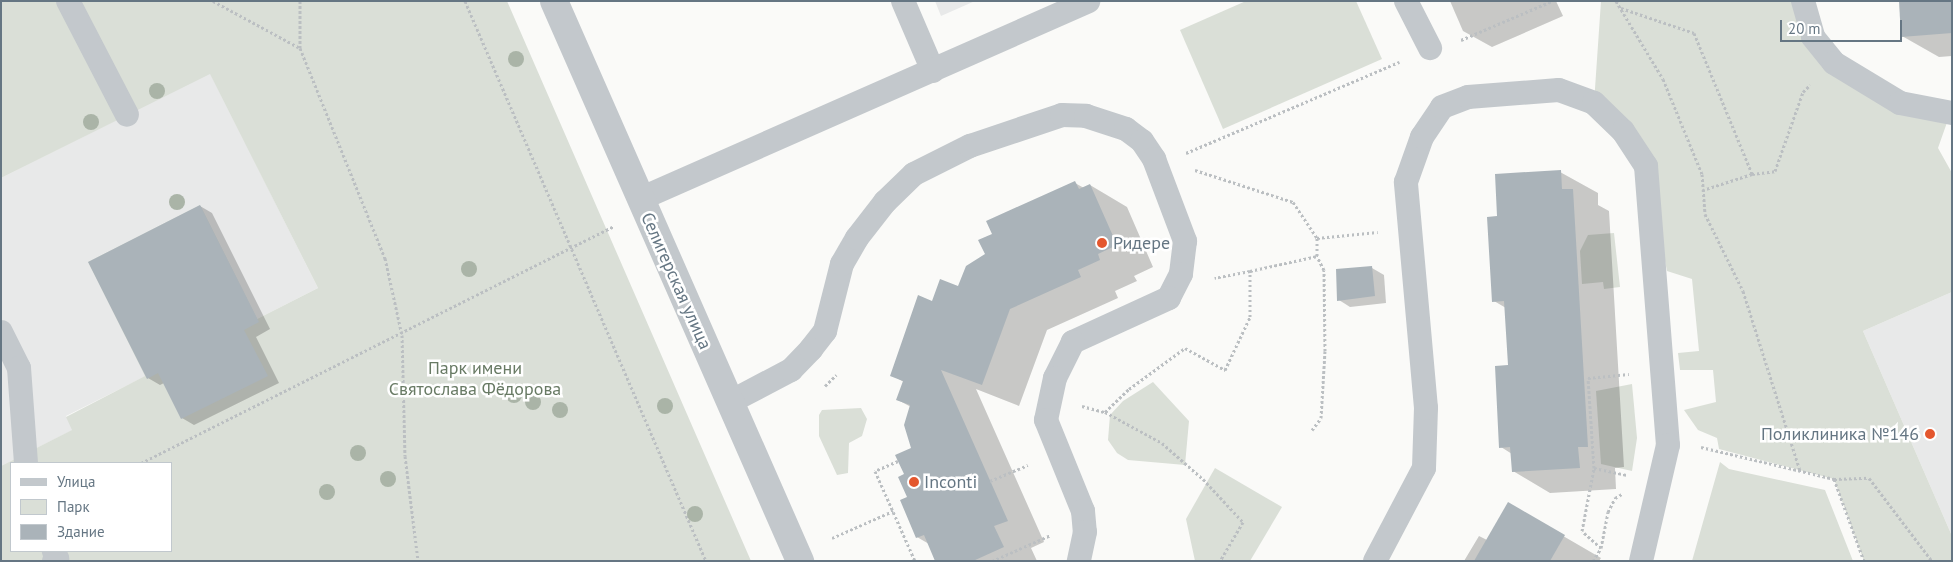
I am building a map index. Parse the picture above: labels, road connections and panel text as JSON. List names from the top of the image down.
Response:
{
  "streets": {
    "street": ["Селигерская улица"]
  },
  "parks": ["Парк имени Святослава Фёдорова"],
  "places": ["Ридере", "Поликлиника №146", "Inconti"],
  "legend": ["Улица", "Парк", "Здание"],
  "scale_bar": "20 m"
}
